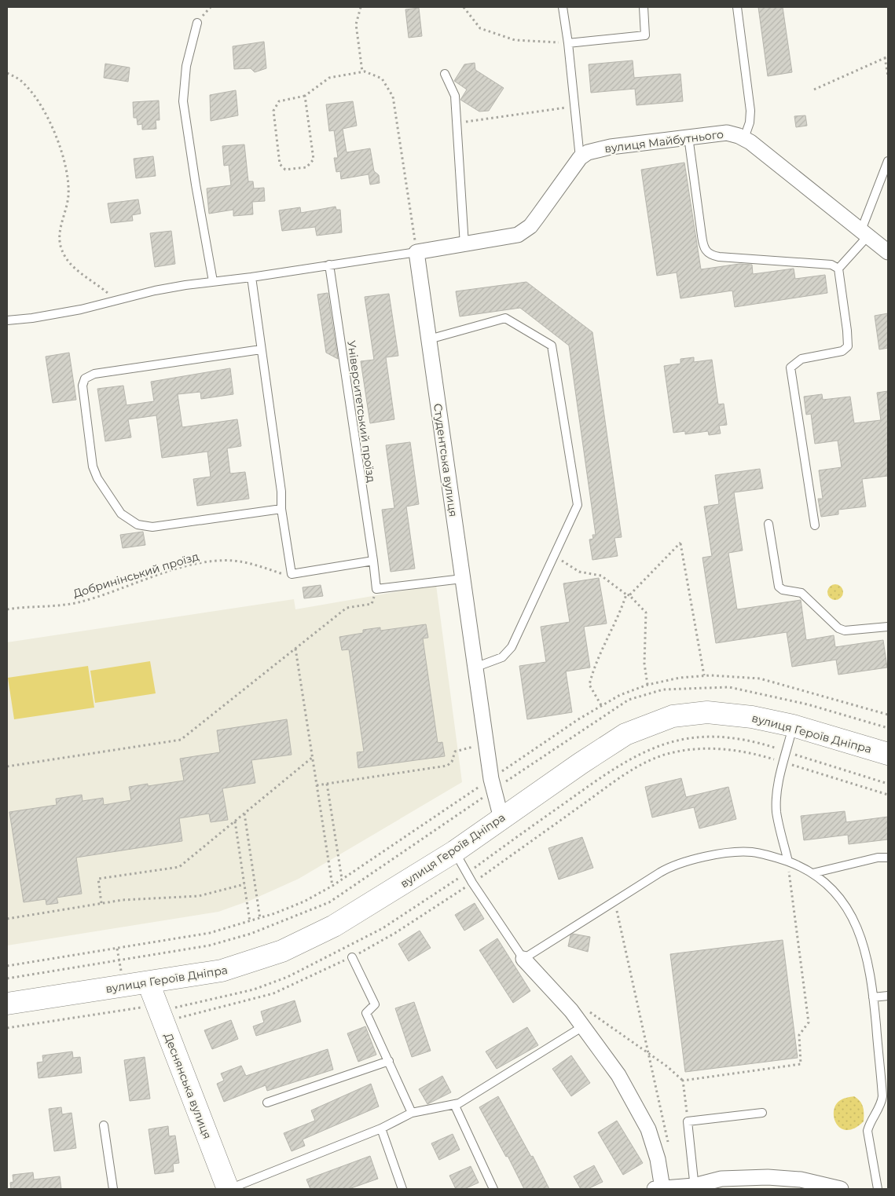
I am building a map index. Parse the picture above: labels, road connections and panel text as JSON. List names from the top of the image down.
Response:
{
  "streets": {
    "street": [
      "вулиця Майбутнього",
      "Студентська вулиця",
      "вулиця Героїв Дніпра",
      "Деснянська вулиця"
    ],
    "lane": ["Університетський проїзд"],
    "path": ["Добринінський проїзд"]
  },
  "crossings": [
    ["вулиця Майбутнього", "Студентська вулиця"],
    ["Студентська вулиця", "вулиця Героїв Дніпра"],
    ["вулиця Героїв Дніпра", "Деснянська вулиця"]
  ]
}
